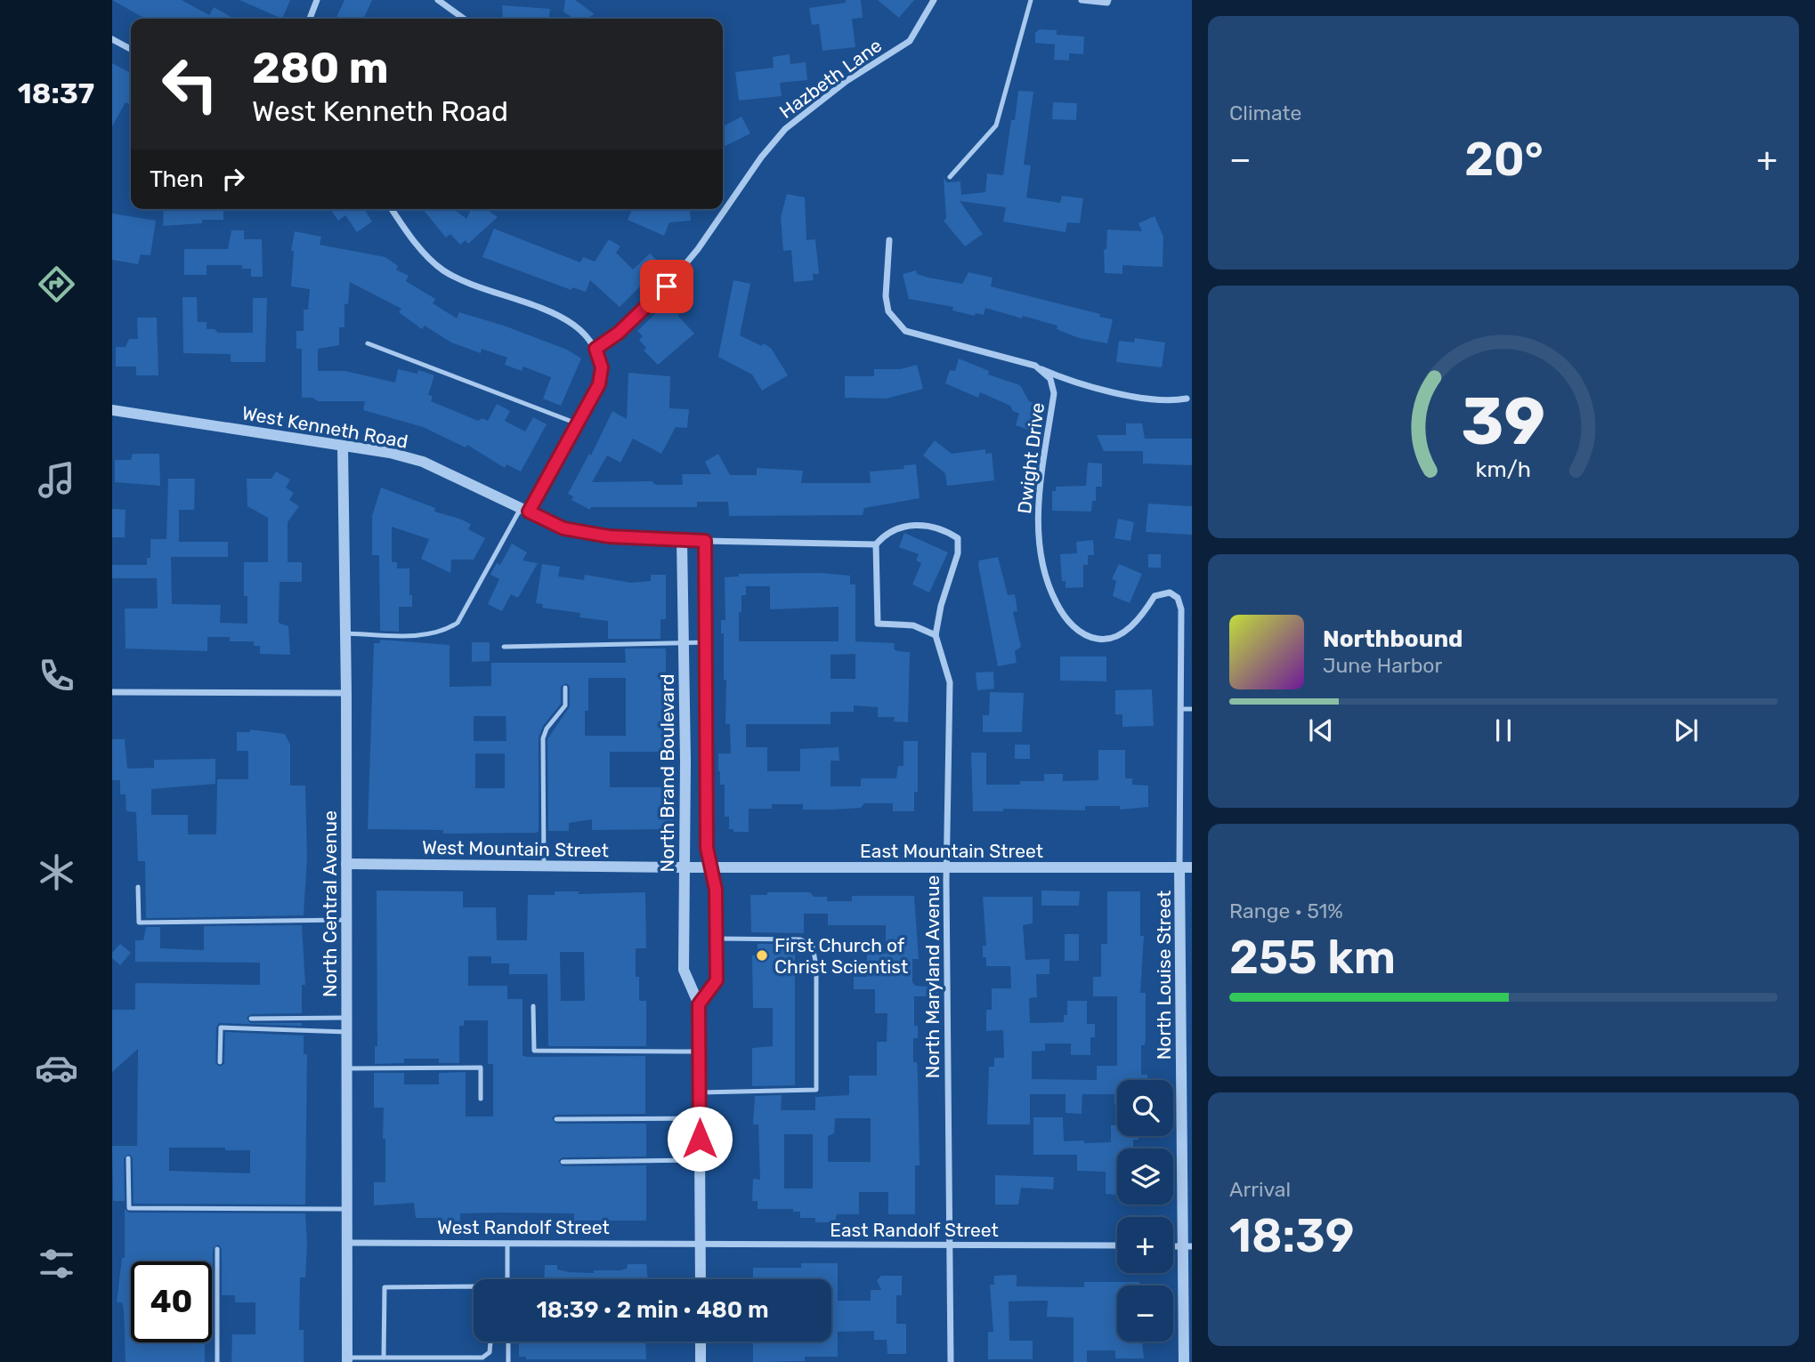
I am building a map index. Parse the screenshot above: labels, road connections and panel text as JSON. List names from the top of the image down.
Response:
{
  "streets": {
    "street": [
      "Hazbeth Lane",
      "West Kenneth Road",
      "Dwight Drive",
      "North Brand Boulevard",
      "West Mountain Street",
      "East Mountain Street",
      "North Central Avenue",
      "North Louise Street",
      "North Maryland Avenue",
      "West Randolf Street",
      "East Randolf Street"
    ]
  },
  "crossings": [
    ["West Kenneth Road", "North Brand Boulevard"],
    ["West Kenneth Road", "North Central Avenue"],
    ["Dwight Drive", "North Louise Street"],
    ["North Brand Boulevard", "West Mountain Street"],
    ["North Brand Boulevard", "East Mountain Street"],
    ["North Brand Boulevard", "West Randolf Street"],
    ["North Brand Boulevard", "East Randolf Street"],
    ["West Mountain Street", "East Mountain Street"],
    ["West Mountain Street", "North Central Avenue"],
    ["East Mountain Street", "North Louise Street"],
    ["East Mountain Street", "North Maryland Avenue"],
    ["North Central Avenue", "West Randolf Street"],
    ["North Maryland Avenue", "East Randolf Street"],
    ["West Randolf Street", "East Randolf Street"]
  ],
  "places": ["First Church of Christ Scientist"],
  "page": {
    "tabs": "18:37",
    "tile": [
      "Climate",
      ["Range · 51%", "255 km"],
      ["Arrival", "18:39"]
    ],
    "turn": ["280 m", "West Kenneth Road"],
    "heat": ["−", "20°", "+"],
    "then": "Then",
    "song": ["Northbound", "June Harbor"],
    "map_buttons": ["+", "−"],
    "limit": "40",
    "trip": "18:39 · 2 min · 480 m",
    "gauge": ["39", "km/h"]
  }
}
